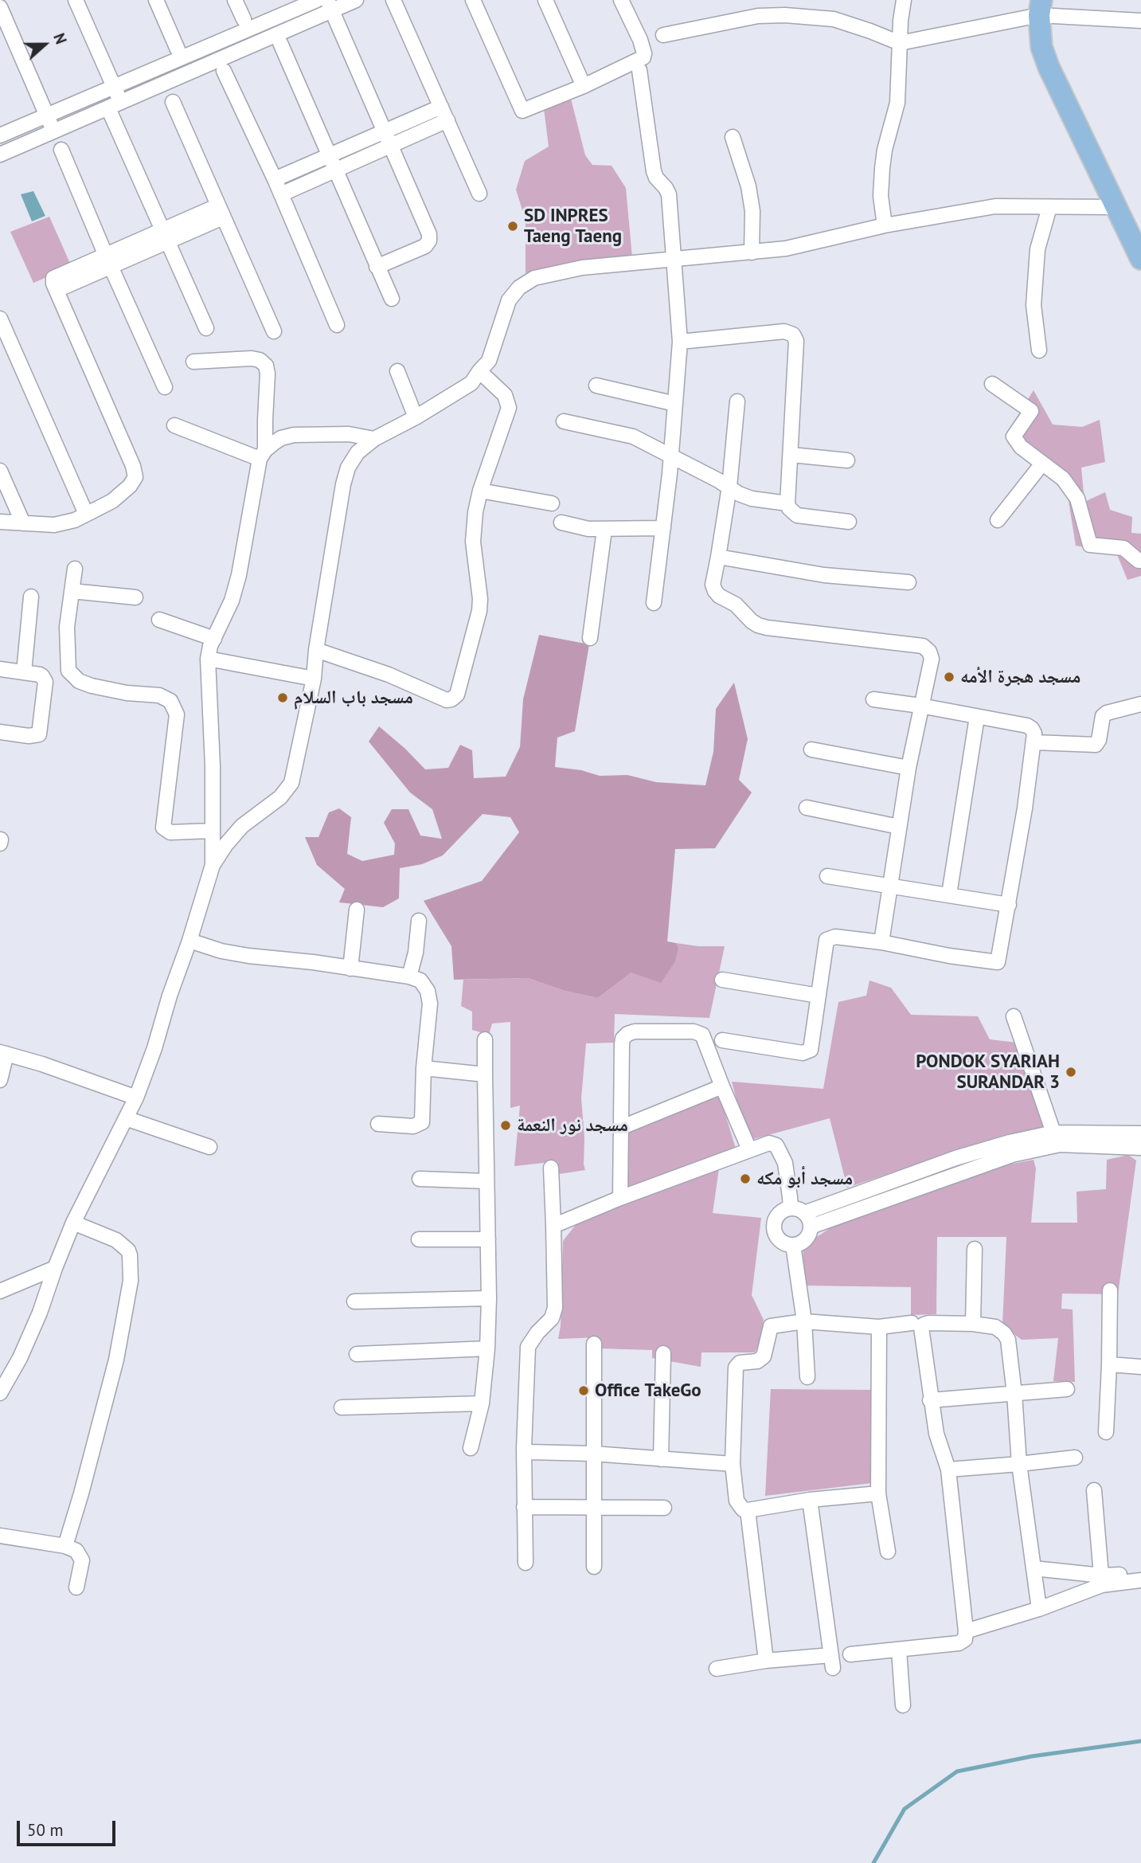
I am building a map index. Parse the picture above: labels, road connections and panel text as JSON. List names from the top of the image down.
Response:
{
  "places": [
    "SD INPRES Taeng Taeng",
    "مسجد هجرة الأمه",
    "مسجد باب السلام",
    "PONDOK SYARIAH SURANDAR 3",
    "مسجد نور النعمة",
    "مسجد أبو مكه",
    "Office TakeGo"
  ],
  "scale_bar": "50 m",
  "north": "right"
}
